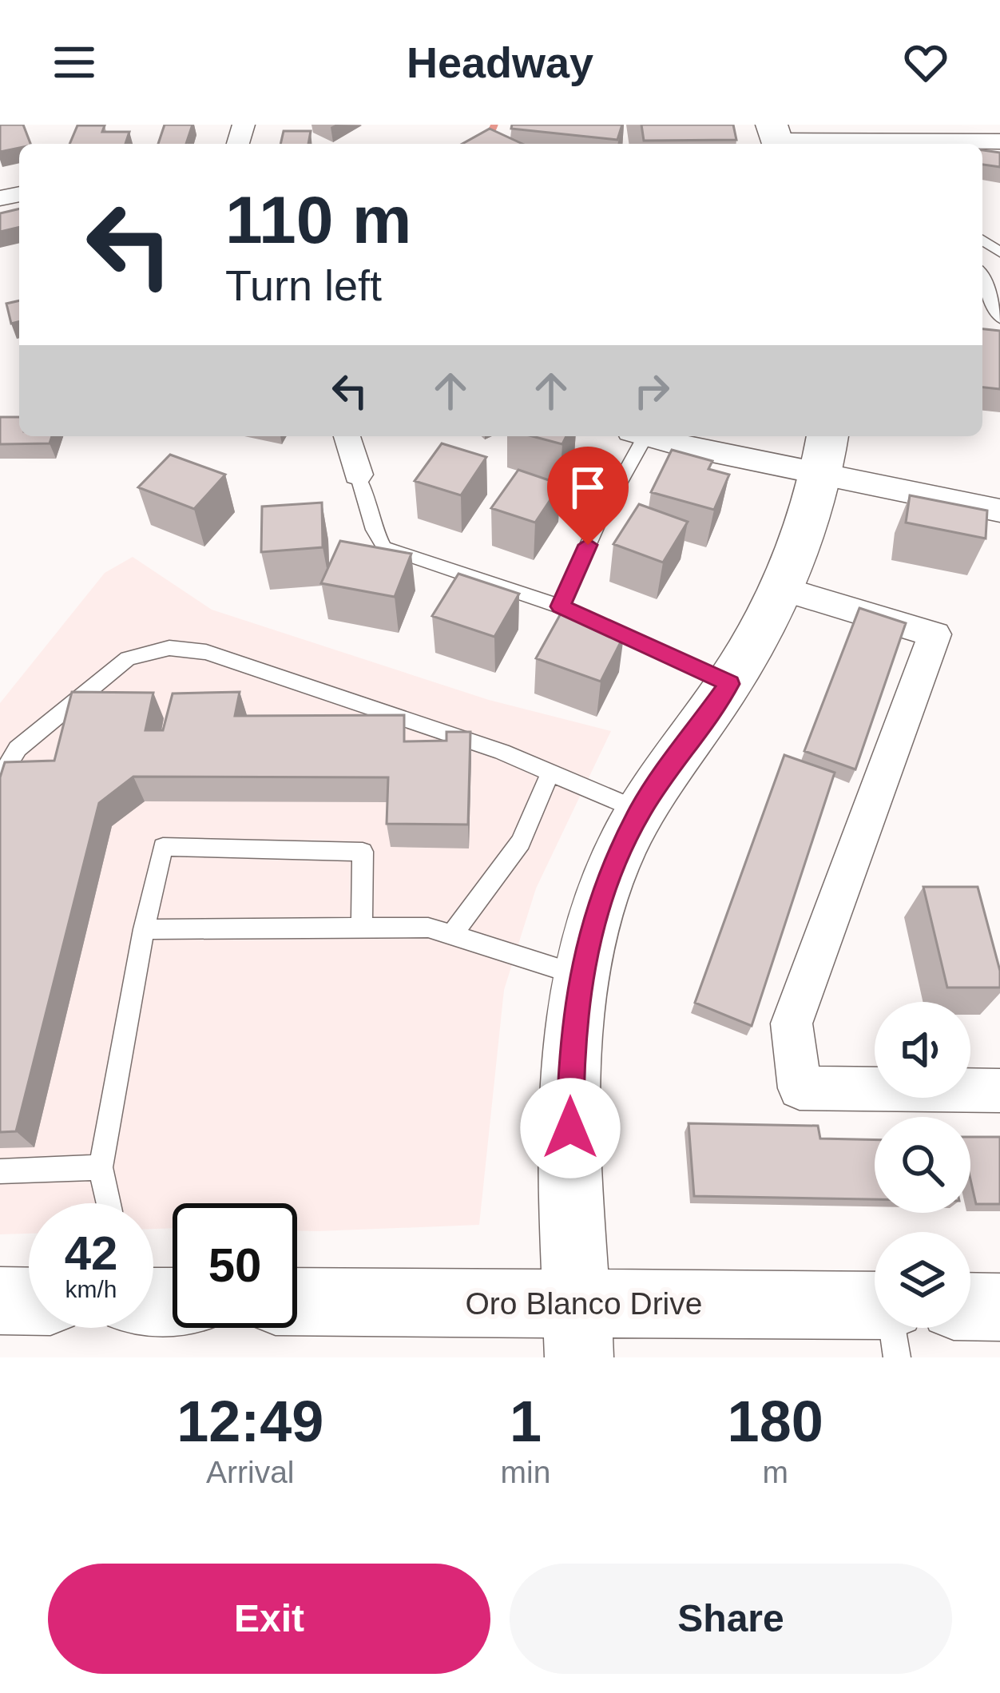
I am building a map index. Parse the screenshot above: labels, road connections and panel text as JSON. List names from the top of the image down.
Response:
{
  "streets": {
    "main road": ["Oro Blanco Drive"]
  },
  "page": {
    "header": "Headway",
    "turn": ["110 m", "Turn left"],
    "speed": "42 km/h",
    "limit": "50",
    "eta": [
      "12:49",
      "Arrival",
      "1",
      "min",
      "180",
      "m"
    ],
    "buttons": ["Exit", "Share"]
  }
}
